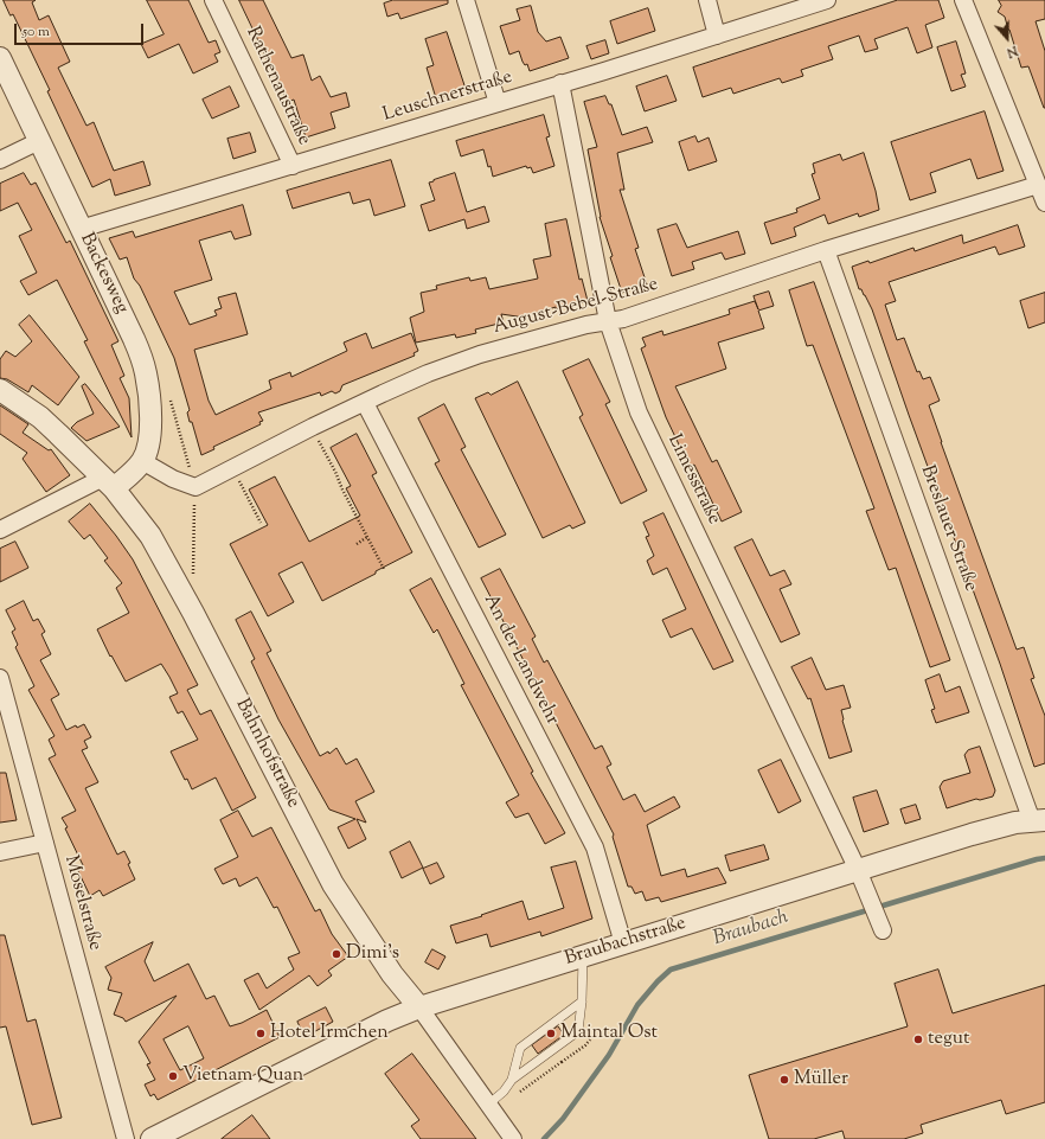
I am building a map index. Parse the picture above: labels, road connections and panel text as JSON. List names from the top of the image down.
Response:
{
  "streets": {
    "street": [
      "Rathenaustraße",
      "Leuschnerstraße",
      "Backesweg",
      "August-Bebel-Straße",
      "Limesstraße",
      "Breslauer Straße",
      "An der Landwehr",
      "Bahnhofstraße",
      "Moselstraße",
      "Braubachstraße"
    ]
  },
  "crossings": [
    ["Rathenaustraße", "Leuschnerstraße"],
    ["Leuschnerstraße", "Backesweg"],
    ["Leuschnerstraße", "Limesstraße"],
    ["Backesweg", "Bahnhofstraße"],
    ["August-Bebel-Straße", "Limesstraße"],
    ["August-Bebel-Straße", "Breslauer Straße"],
    ["August-Bebel-Straße", "An der Landwehr"],
    ["Limesstraße", "Braubachstraße"],
    ["Breslauer Straße", "Braubachstraße"],
    ["An der Landwehr", "Braubachstraße"],
    ["Bahnhofstraße", "Braubachstraße"]
  ],
  "water": ["Braubach"],
  "places": [
    "Dimi's",
    "Hotel Irmchen",
    "Maintal Ost",
    "tegut",
    "Vietnam Quan",
    "Müller"
  ],
  "scale_bar": "50 m",
  "north": "bottom"
}
